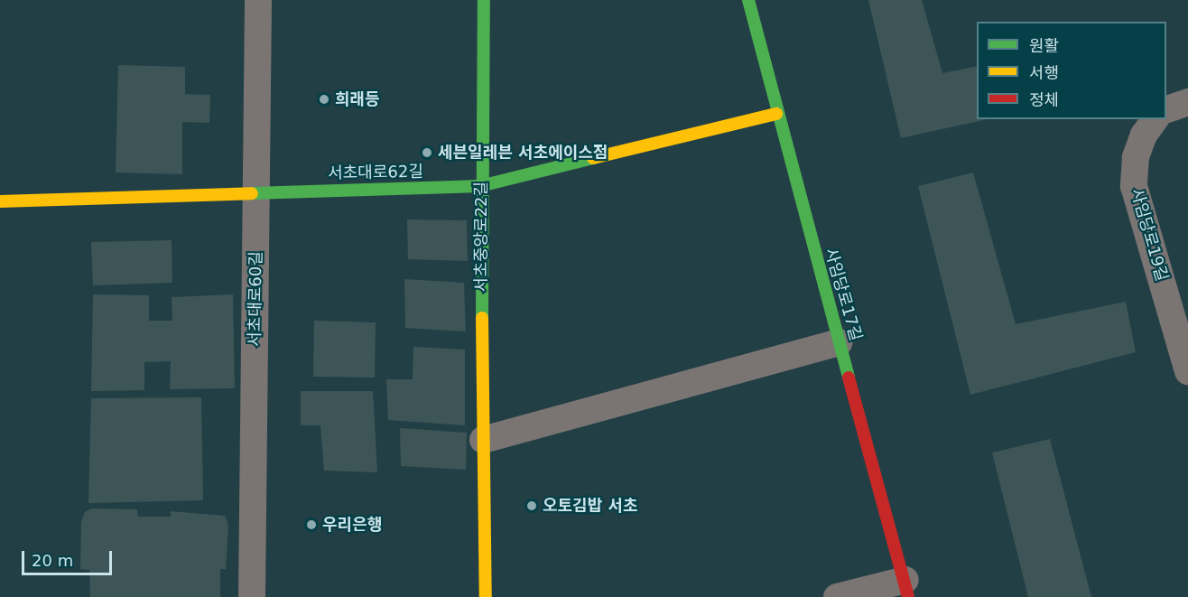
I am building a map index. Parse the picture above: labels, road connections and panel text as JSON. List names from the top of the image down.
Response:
{
  "streets": {
    "street": [
      "서초대로62길",
      "사임당로19길",
      "서초중앙로22길",
      "사임당로17길",
      "서초대로60길"
    ]
  },
  "crossings": [
    ["서초대로62길", "서초중앙로22길"],
    ["서초대로62길", "사임당로17길"],
    ["서초대로62길", "서초대로60길"]
  ],
  "places": [
    "희래등",
    "세븐일레븐 서초에이스점",
    "오토김밥 서초",
    "우리은행"
  ],
  "legend": ["원활", "서행", "정체"],
  "scale_bar": "20 m"
}
